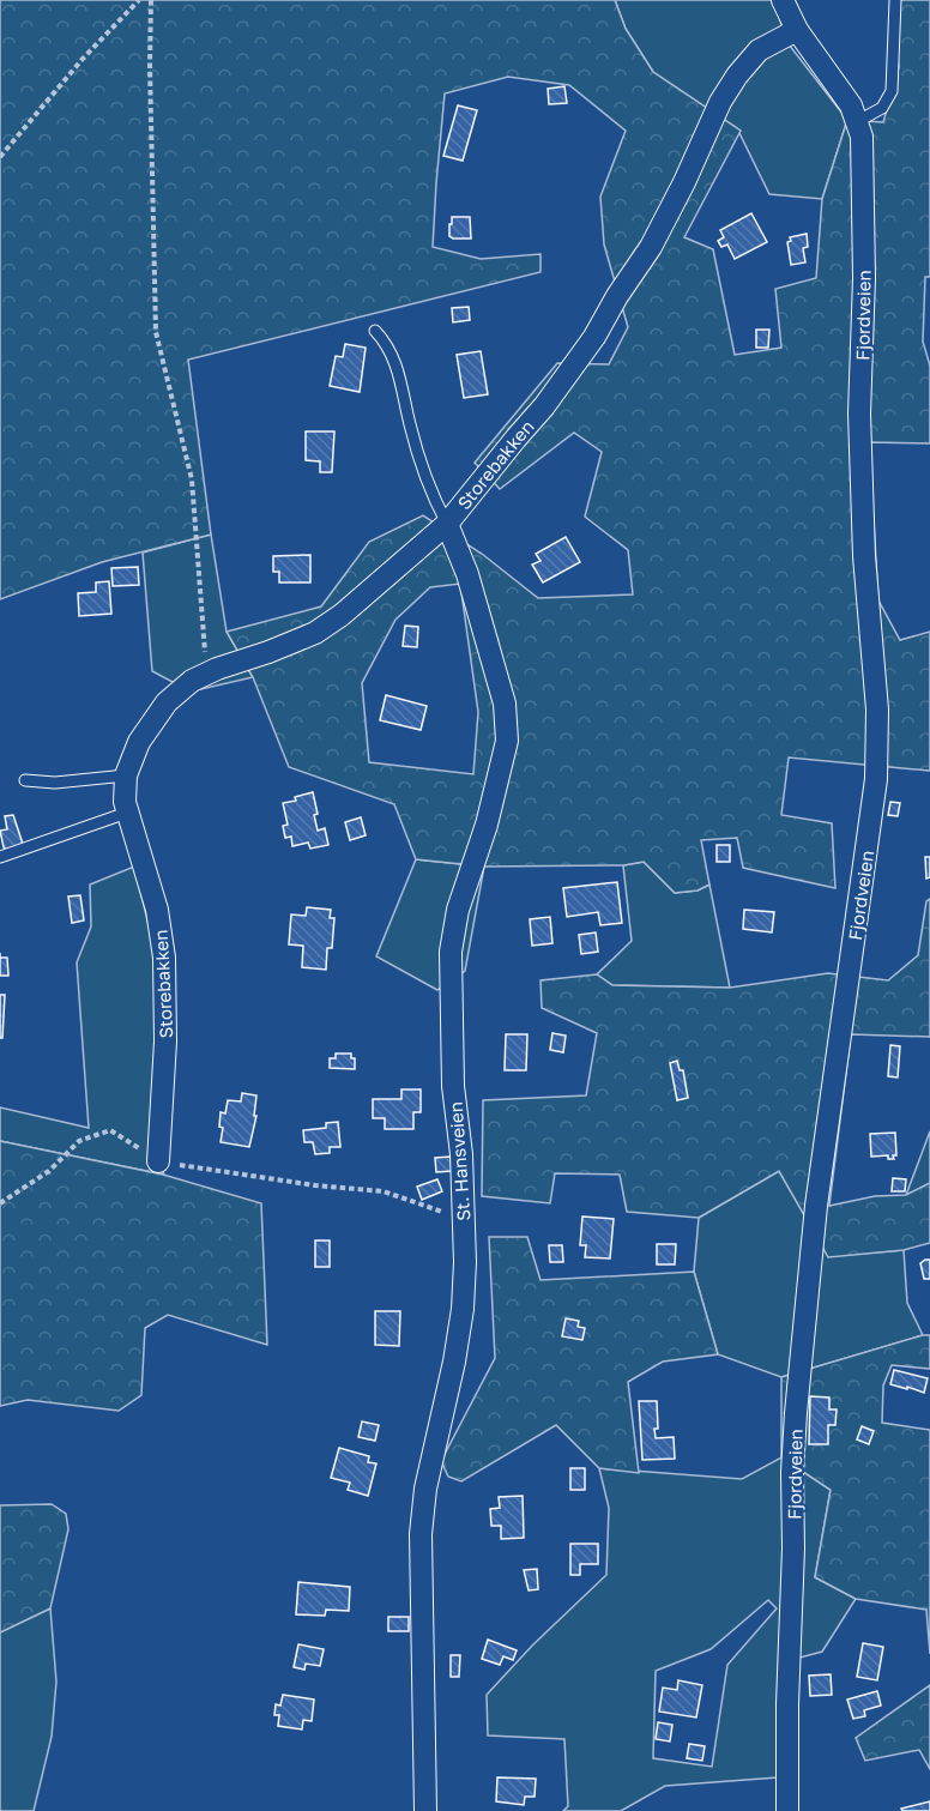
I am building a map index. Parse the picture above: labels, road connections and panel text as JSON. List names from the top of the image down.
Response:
{
  "streets": {
    "street": ["Fjordveien", "Storebakken", "St. Hansveien"]
  },
  "crossings": [
    ["Fjordveien", "Storebakken"],
    ["Storebakken", "St. Hansveien"]
  ]
}
